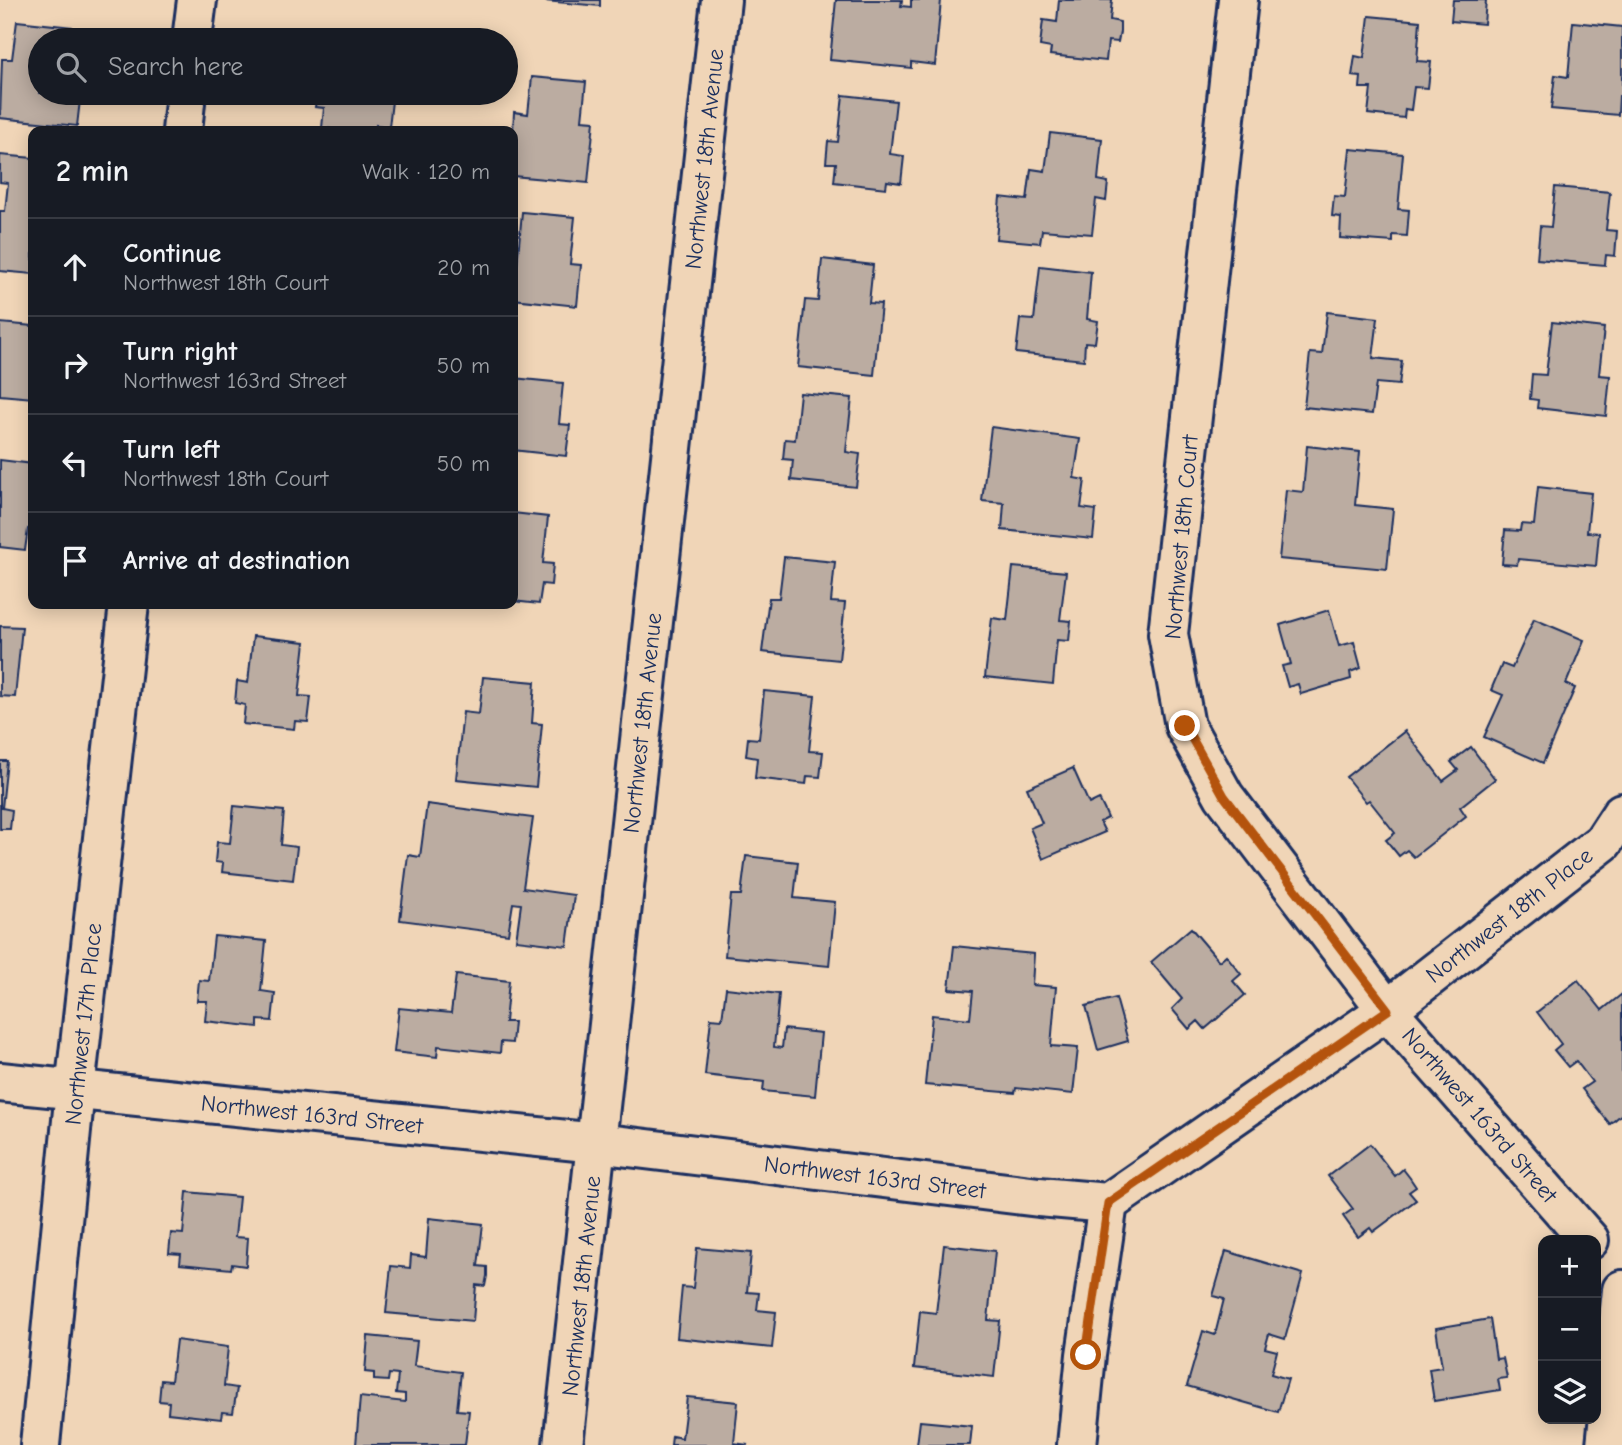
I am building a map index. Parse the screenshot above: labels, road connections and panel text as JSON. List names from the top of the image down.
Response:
{
  "streets": {
    "street": [
      "Northwest 18th Avenue",
      "Northwest 18th Court",
      "Northwest 18th Place",
      "Northwest 17th Place",
      "Northwest 163rd Street"
    ]
  },
  "crossings": [
    ["Northwest 18th Avenue", "Northwest 163rd Street"],
    ["Northwest 18th Court", "Northwest 18th Place"],
    ["Northwest 18th Court", "Northwest 163rd Street"],
    ["Northwest 18th Place", "Northwest 163rd Street"],
    ["Northwest 17th Place", "Northwest 163rd Street"]
  ],
  "page": {
    "search": "Search here",
    "heading": ["2 min", "Walk · 120 m"],
    "list": [
      ["Continue", "Northwest 18th Court", "20 m"],
      ["Turn right", "Northwest 163rd Street", "50 m"],
      ["Turn left", "Northwest 18th Court", "50 m"],
      "Arrive at destination"
    ],
    "map_buttons": ["+", "−"]
  }
}
